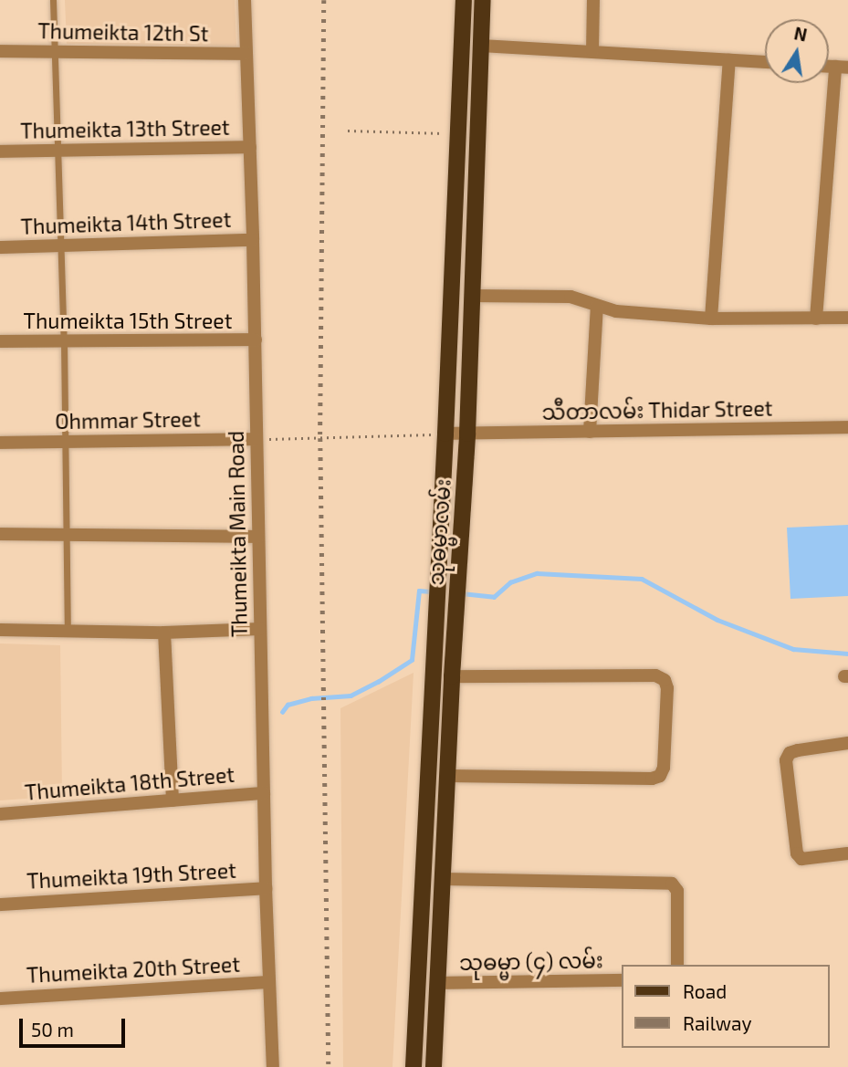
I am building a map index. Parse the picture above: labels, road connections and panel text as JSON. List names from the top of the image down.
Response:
{
  "streets": {
    "main road": ["သုဓမ္မာလမ်း"],
    "street": [
      "Thumeikta 12th St",
      "Thumeikta 13th Street",
      "Thumeikta 14th Street",
      "Thumeikta 15th Street",
      "သီတာလမ်း Thidar Street",
      "Ohmmar Street",
      "Thumeikta Main Road",
      "Thumeikta 18th Street",
      "Thumeikta 19th Street",
      "သုဓမ္မာ (၄) လမ်း",
      "Thumeikta 20th Street"
    ]
  },
  "crossings": [
    ["Thumeikta 12th St", "Thumeikta Main Road"],
    ["Thumeikta 13th Street", "Thumeikta Main Road"],
    ["Thumeikta 14th Street", "Thumeikta Main Road"],
    ["Thumeikta 15th Street", "Thumeikta Main Road"],
    ["သီတာလမ်း Thidar Street", "သုဓမ္မာလမ်း"],
    ["Ohmmar Street", "Thumeikta Main Road"],
    ["သုဓမ္မာလမ်း", "သုဓမ္မာ (၄) လမ်း"],
    ["Thumeikta Main Road", "Thumeikta 18th Street"],
    ["Thumeikta Main Road", "Thumeikta 19th Street"],
    ["Thumeikta Main Road", "Thumeikta 20th Street"]
  ],
  "legend": ["Road", "Railway"],
  "scale_bar": "50 m",
  "north": "top"
}
